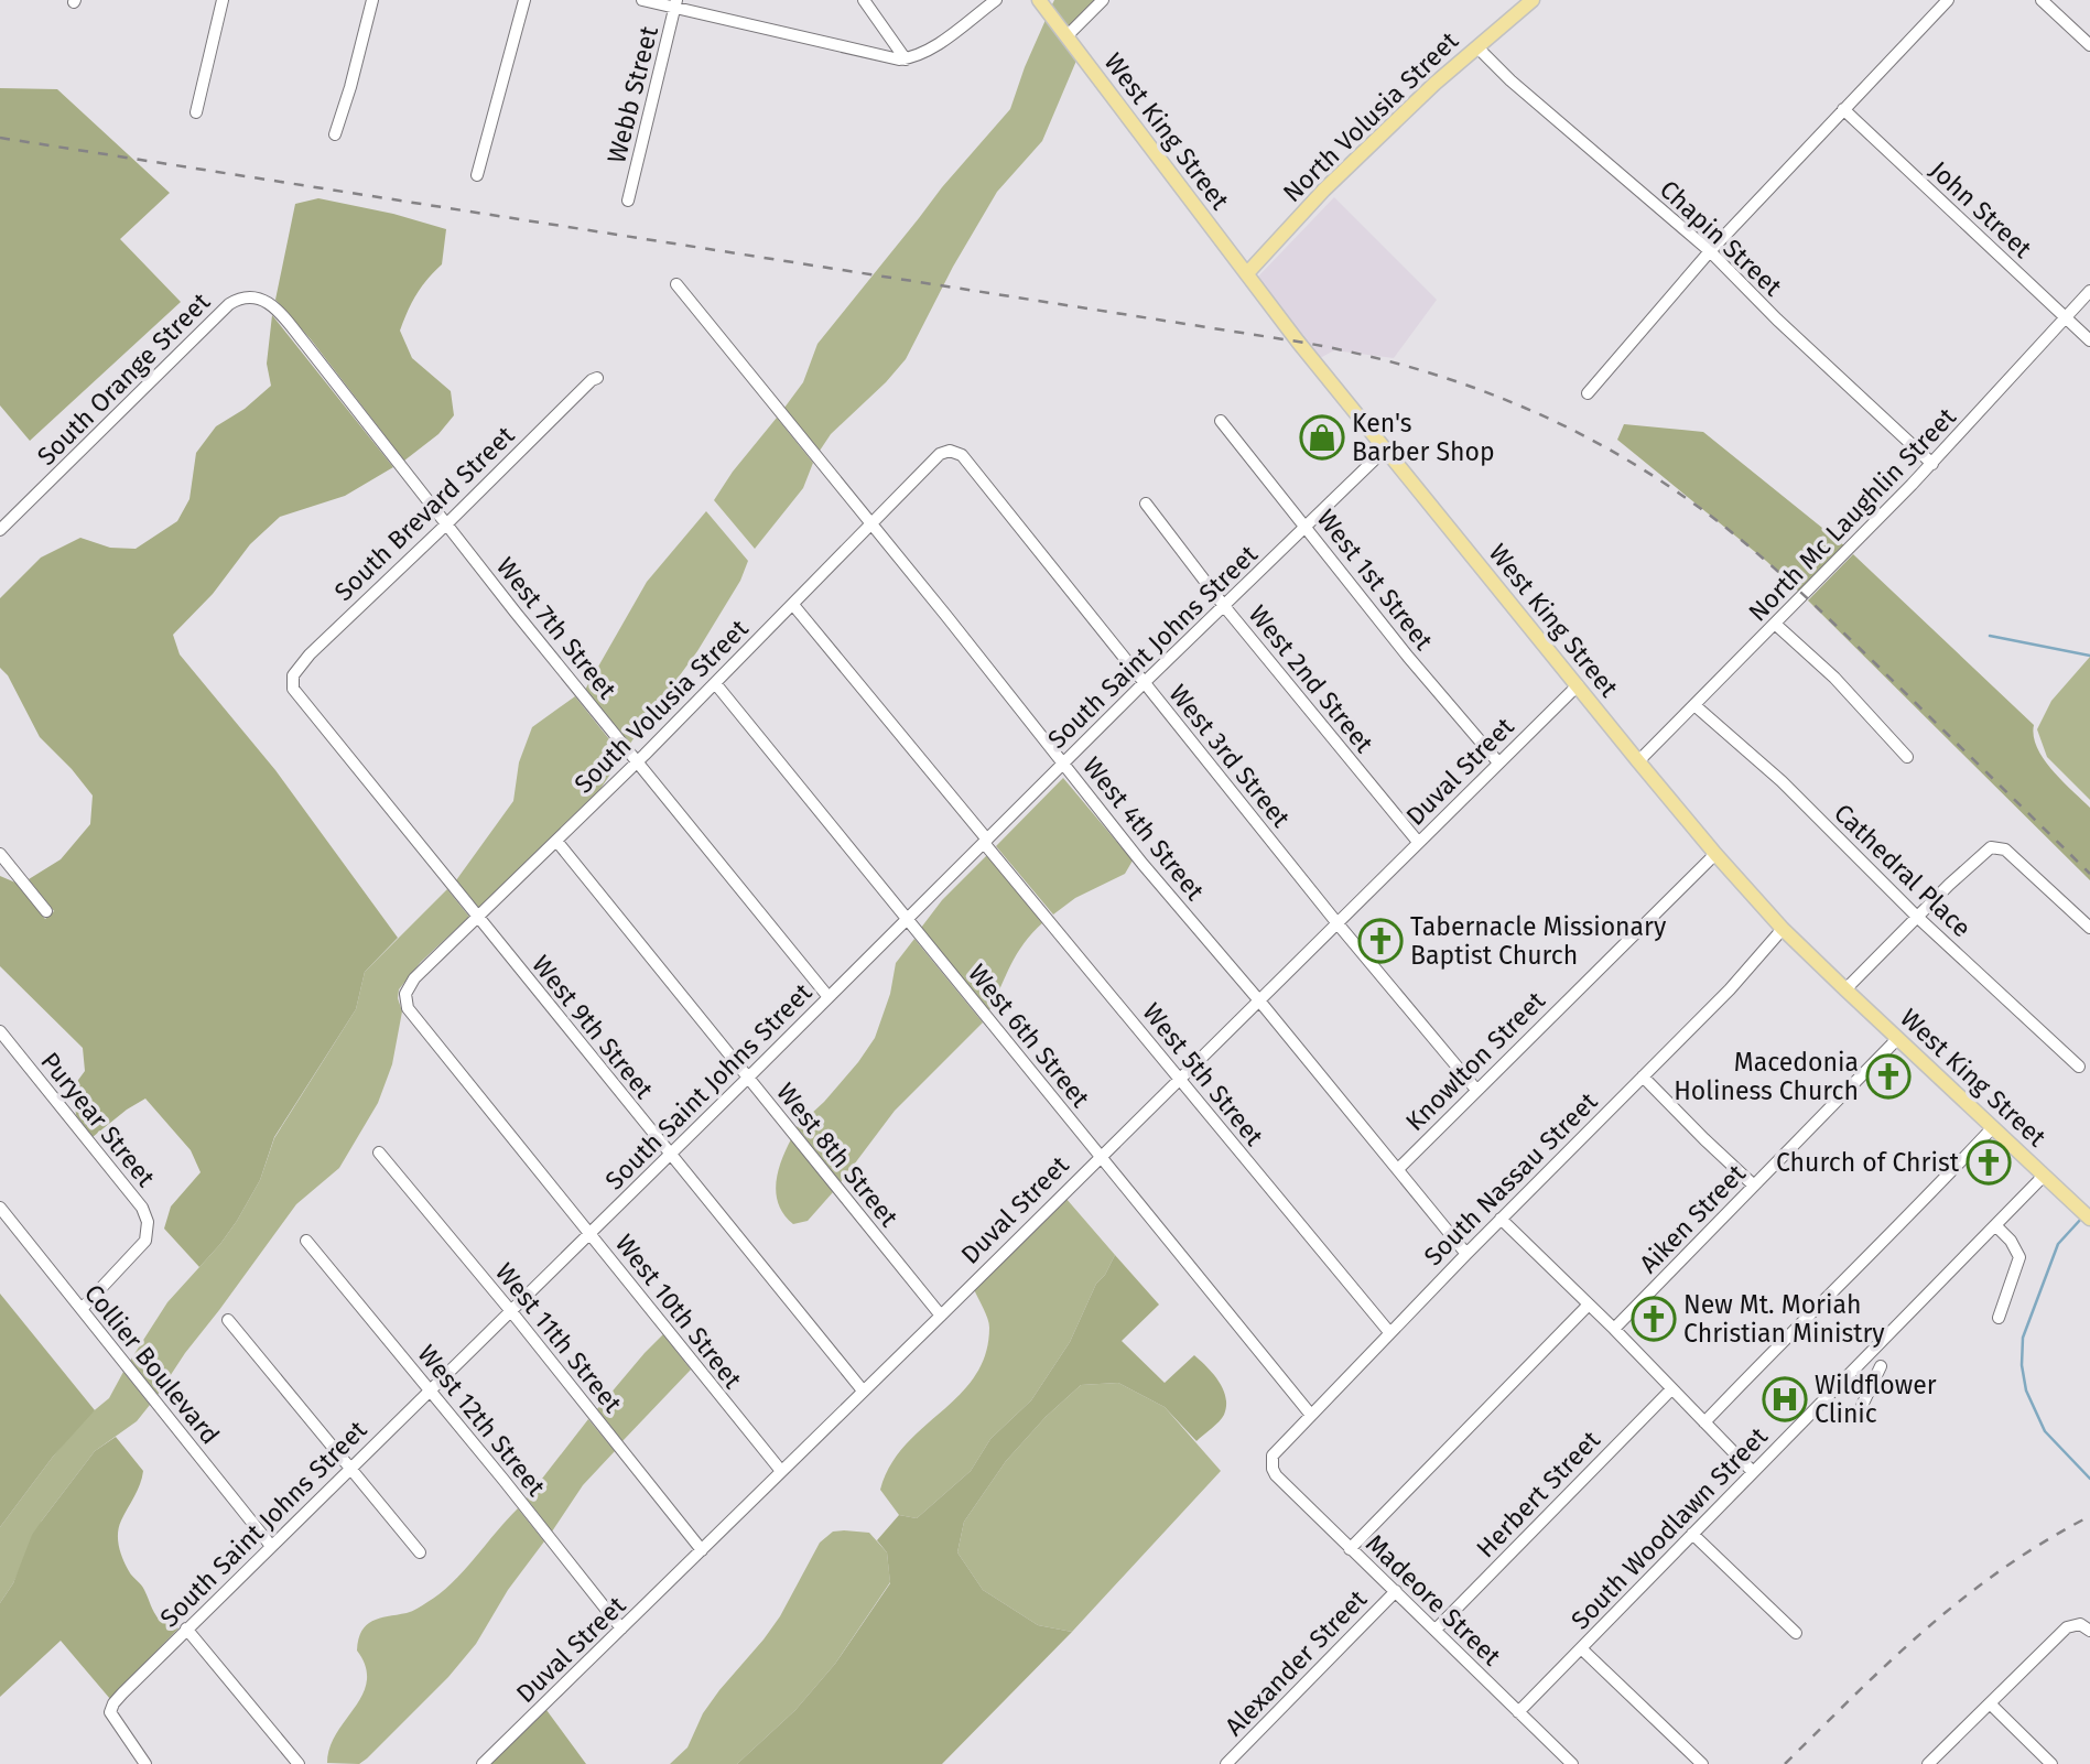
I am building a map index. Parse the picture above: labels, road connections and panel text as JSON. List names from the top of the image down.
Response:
{
  "streets": {
    "main road": ["North Volusia Street", "West King Street"],
    "street": [
      "Webb Street",
      "John Street",
      "Chapin Street",
      "South Orange Street",
      "South Brevard Street",
      "North Mc Laughlin Street",
      "West 1st Street",
      "West 7th Street",
      "South Saint Johns Street",
      "West 2nd Street",
      "South Volusia Street",
      "West 3rd Street",
      "Duval Street",
      "West 4th Street",
      "Cathedral Place",
      "West 9th Street",
      "West 6th Street",
      "Knowlton Street",
      "West 5th Street",
      "Puryear Street",
      "West 8th Street",
      "South Nassau Street",
      "Aiken Street",
      "West 10th Street",
      "West 11th Street",
      "Collier Boulevard",
      "West 12th Street",
      "Herbert Street",
      "South Woodlawn Street",
      "Madeore Street",
      "Alexander Street"
    ]
  },
  "crossings": [
    ["North Volusia Street", "West King Street"],
    ["North Volusia Street", "Chapin Street"],
    ["West King Street", "North Mc Laughlin Street"],
    ["West King Street", "South Saint Johns Street"],
    ["West King Street", "Duval Street"],
    ["West King Street", "Knowlton Street"],
    ["West King Street", "South Nassau Street"],
    ["West King Street", "Aiken Street"],
    ["West King Street", "South Woodlawn Street"],
    ["John Street", "North Mc Laughlin Street"],
    ["Chapin Street", "North Mc Laughlin Street"],
    ["South Orange Street", "West 7th Street"],
    ["South Brevard Street", "West 7th Street"],
    ["South Brevard Street", "West 9th Street"],
    ["North Mc Laughlin Street", "Cathedral Place"],
    ["West 1st Street", "South Saint Johns Street"],
    ["West 1st Street", "Duval Street"],
    ["West 7th Street", "South Saint Johns Street"],
    ["West 7th Street", "South Volusia Street"],
    ["South Saint Johns Street", "West 2nd Street"],
    ["South Saint Johns Street", "West 3rd Street"],
    ["South Saint Johns Street", "West 4th Street"],
    ["South Saint Johns Street", "West 9th Street"],
    ["South Saint Johns Street", "West 6th Street"],
    ["South Saint Johns Street", "West 5th Street"],
    ["South Saint Johns Street", "West 8th Street"],
    ["South Saint Johns Street", "West 10th Street"],
    ["South Saint Johns Street", "West 11th Street"],
    ["South Saint Johns Street", "Collier Boulevard"],
    ["South Saint Johns Street", "West 12th Street"],
    ["West 2nd Street", "Duval Street"],
    ["South Volusia Street", "West 3rd Street"],
    ["South Volusia Street", "West 4th Street"],
    ["South Volusia Street", "West 9th Street"],
    ["South Volusia Street", "West 6th Street"],
    ["South Volusia Street", "West 5th Street"],
    ["South Volusia Street", "West 8th Street"],
    ["South Volusia Street", "West 10th Street"],
    ["West 3rd Street", "Duval Street"],
    ["West 3rd Street", "Knowlton Street"],
    ["Duval Street", "West 4th Street"],
    ["Duval Street", "West 9th Street"],
    ["Duval Street", "West 6th Street"],
    ["Duval Street", "West 5th Street"],
    ["Duval Street", "West 8th Street"],
    ["Duval Street", "West 10th Street"],
    ["Duval Street", "West 11th Street"],
    ["Duval Street", "West 12th Street"],
    ["West 4th Street", "Knowlton Street"],
    ["West 4th Street", "South Nassau Street"],
    ["West 6th Street", "South Nassau Street"],
    ["West 5th Street", "South Nassau Street"],
    ["Puryear Street", "Collier Boulevard"],
    ["South Nassau Street", "Madeore Street"],
    ["Herbert Street", "Madeore Street"],
    ["South Woodlawn Street", "Madeore Street"],
    ["Madeore Street", "Alexander Street"]
  ],
  "places": {
    "shop": ["Ken's Barber Shop"],
    "church": [
      "Tabernacle Missionary Baptist Church",
      "Macedonia Holiness Church",
      "Church of Christ",
      "New Mt. Moriah Christian Ministry"
    ],
    "hospital": ["Wildflower Clinic"]
  }
}
